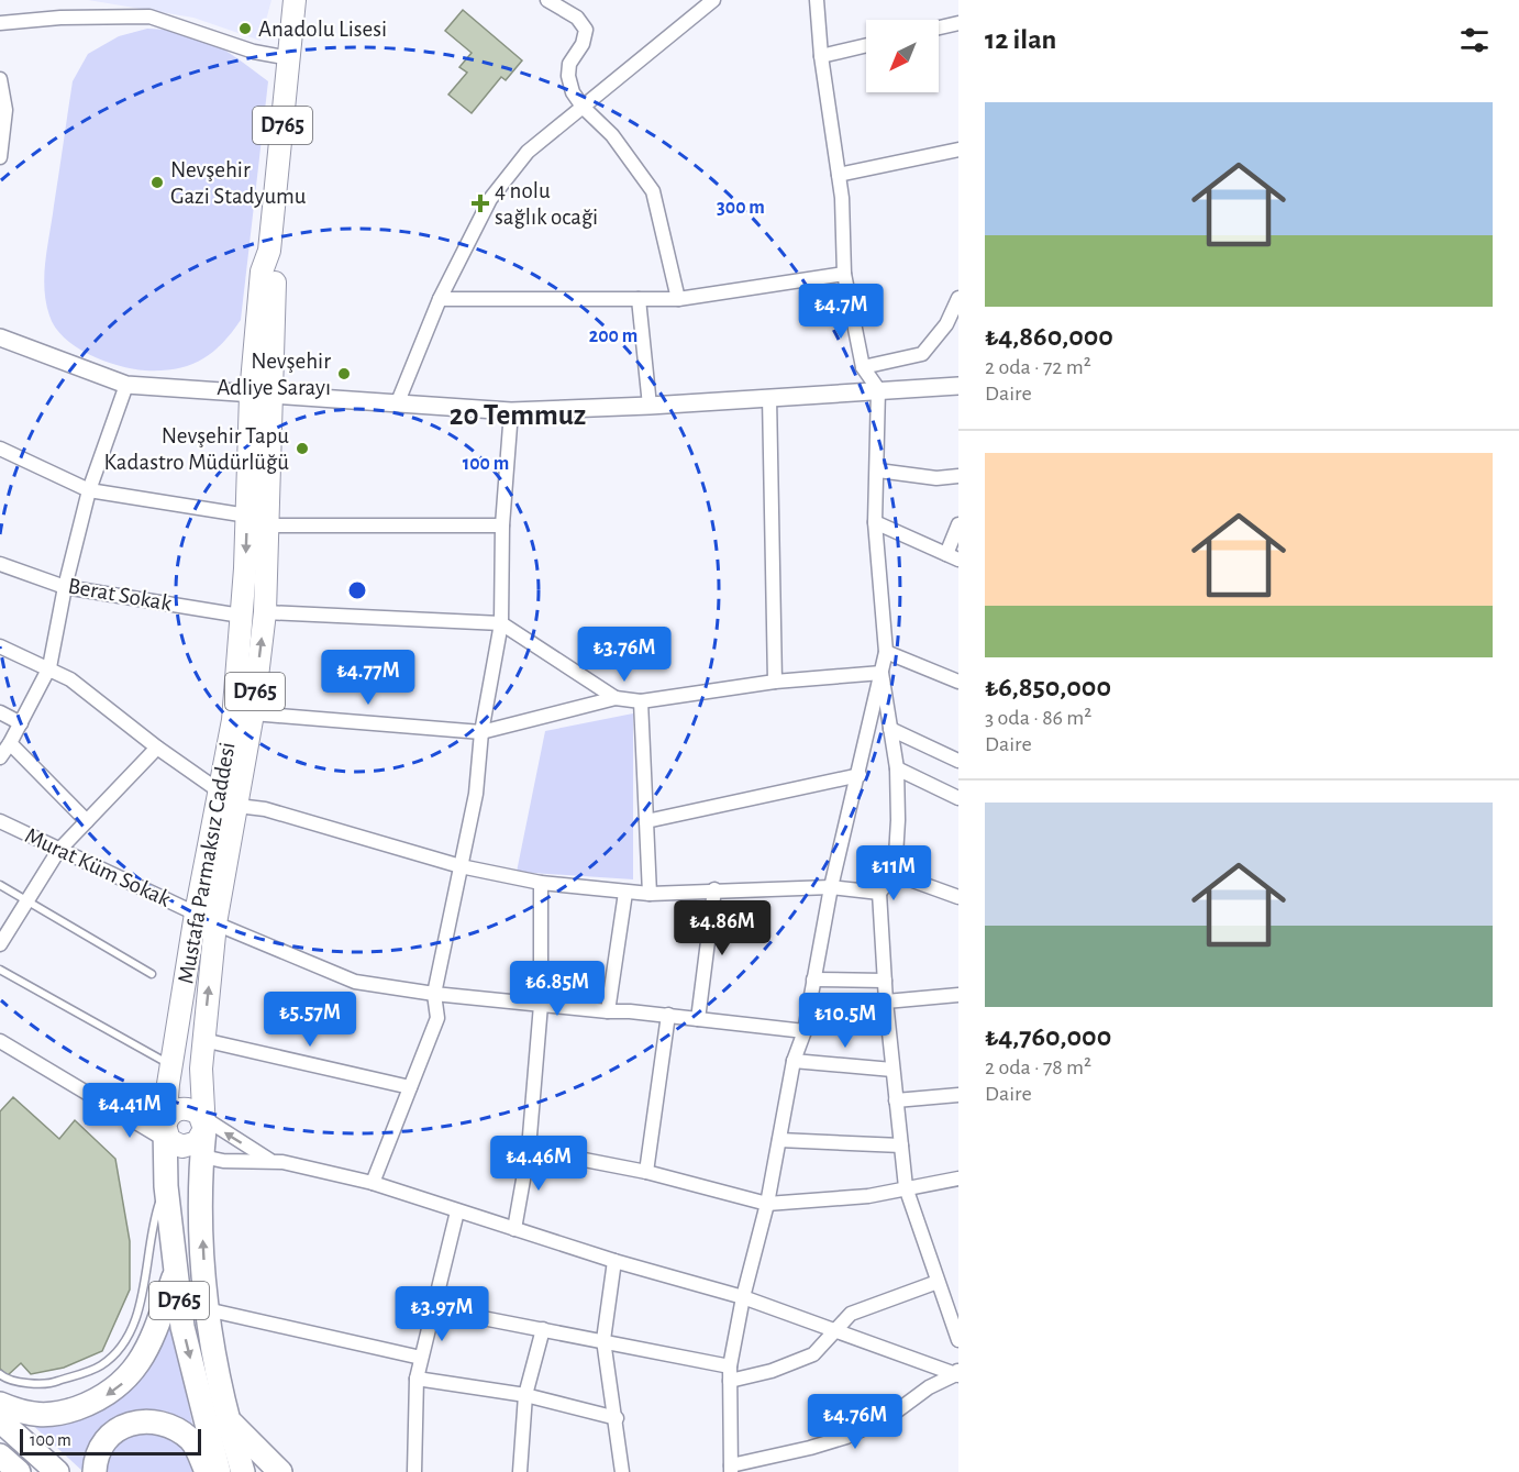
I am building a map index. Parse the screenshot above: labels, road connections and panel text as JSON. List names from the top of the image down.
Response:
{
  "streets": {
    "highway": ["D765", "Mustafa Parmaksız Caddesi"],
    "street": ["Berat Sokak", "Murat Küm Sokak"]
  },
  "crossings": [
    ["D765", "Mustafa Parmaksız Caddesi"],
    ["Berat Sokak", "Mustafa Parmaksız Caddesi"],
    ["Mustafa Parmaksız Caddesi", "Murat Küm Sokak"]
  ],
  "districts": ["20 Temmuz"],
  "places": {
    "other": [
      "Anadolu Lisesi",
      "Nevşehir Gazi Stadyumu",
      "Nevşehir Adliye Sarayı",
      "Nevşehir Tapu Kadastro Müdürlüğü"
    ],
    "health": ["4 nolu sağlık ocaği"]
  },
  "scale_bar": "100 m",
  "north": "bottom left",
  "page": {
    "heading": "12 ilan",
    "list": [
      {
        "name": "₺4,860,000",
        "note": "2 oda · 72 m² · Daire"
      },
      {
        "name": "₺6,850,000",
        "note": "3 oda · 86 m² · Daire"
      },
      {
        "name": "₺4,760,000",
        "note": "2 oda · 78 m² · Daire"
      }
    ],
    "price": [
      "₺4.7M",
      "₺3.76M",
      "₺4.77M",
      "₺11M",
      "₺4.86M",
      "₺6.85M",
      "₺5.57M",
      "₺10.5M",
      "₺4.41M",
      "₺4.46M",
      "₺3.97M",
      "₺4.76M"
    ],
    "scale": "100 m"
  },
  "rings": ["300 m", "200 m", "100 m"]
}
